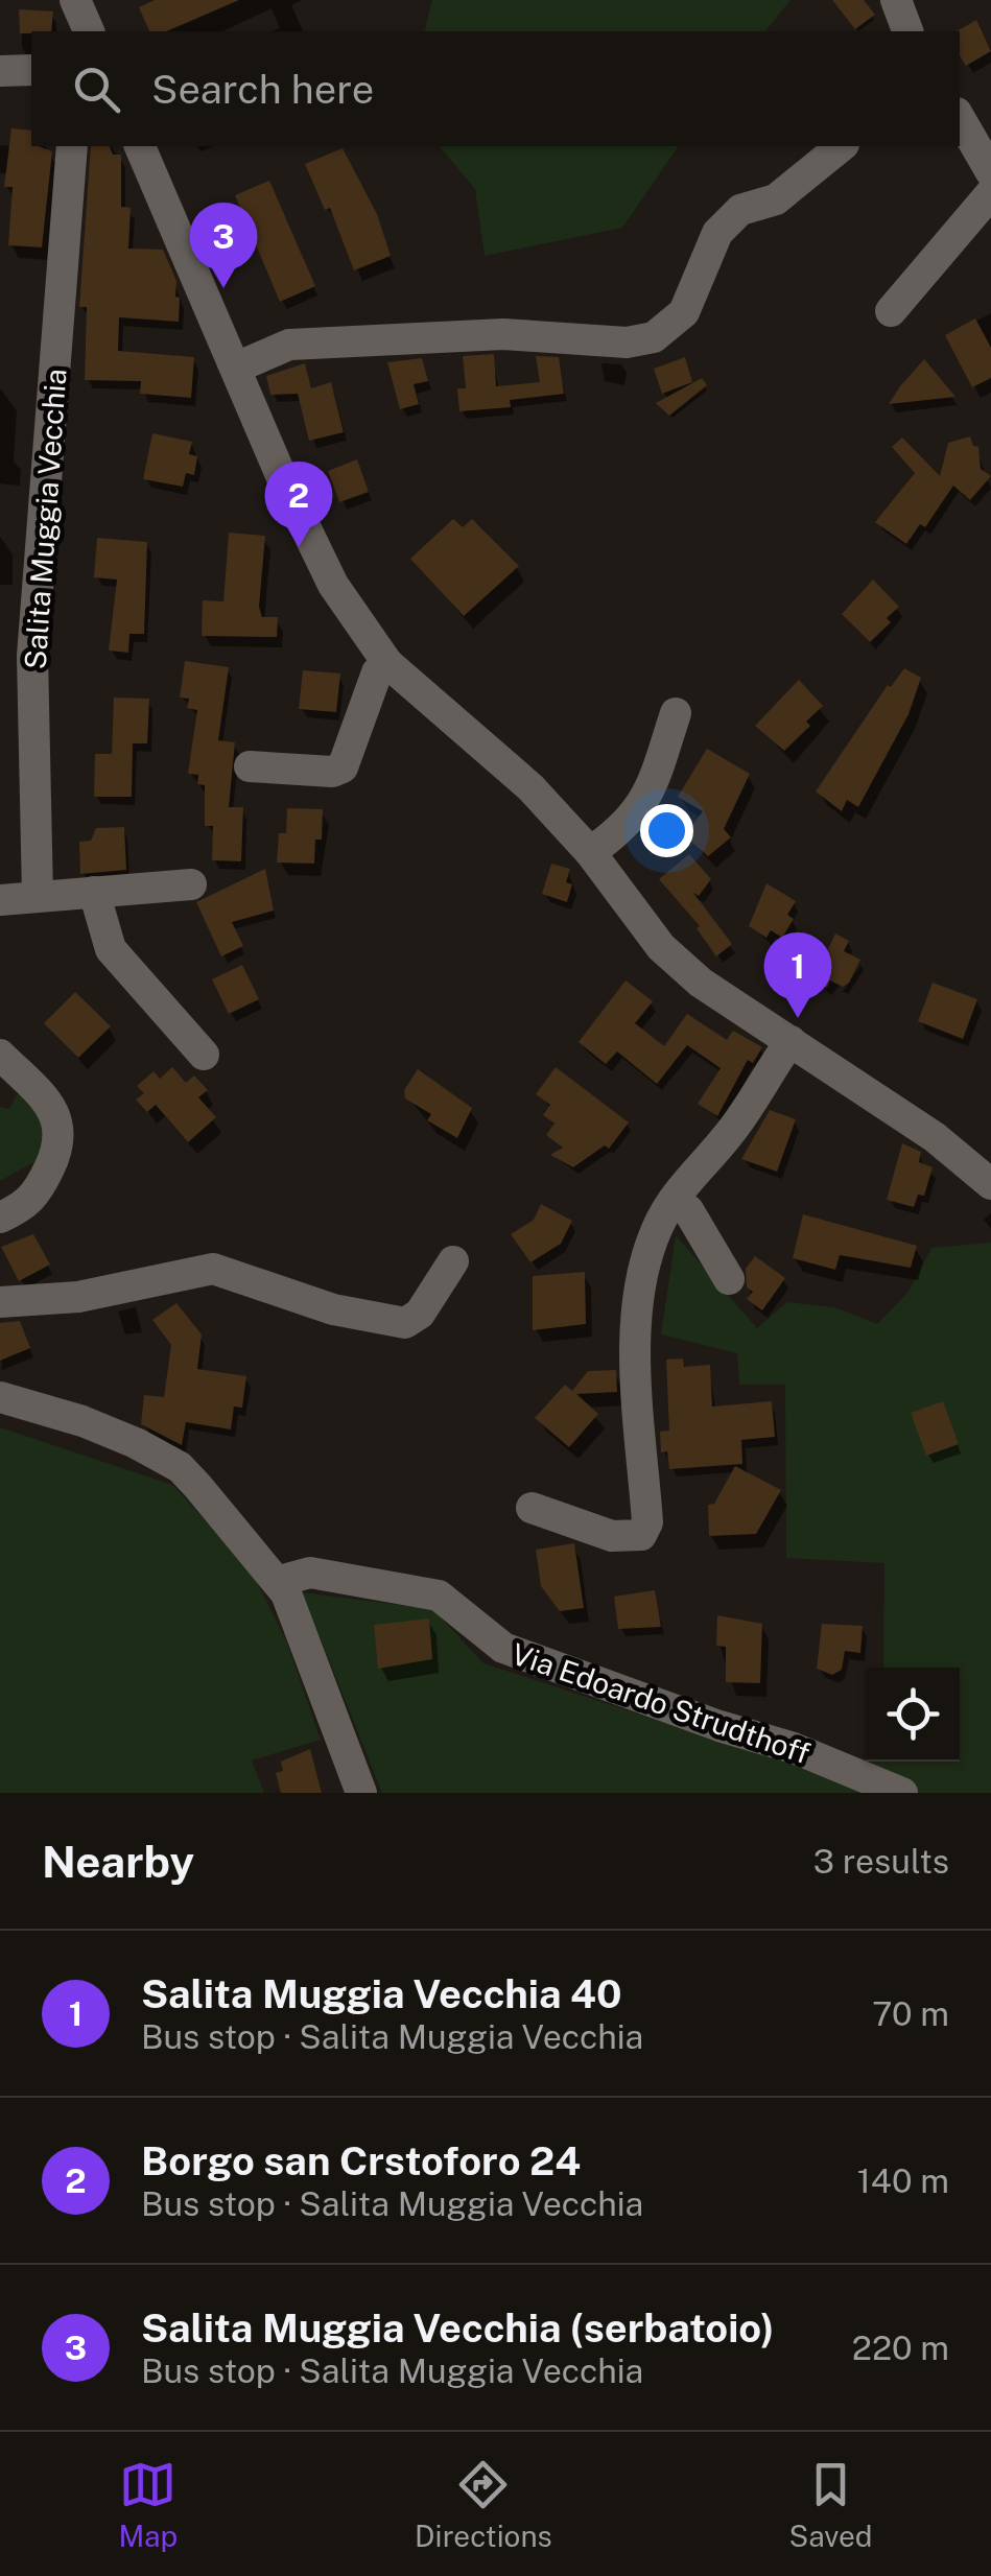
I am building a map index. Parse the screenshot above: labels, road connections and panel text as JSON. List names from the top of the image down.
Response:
{
  "streets": {
    "street": ["Salita Muggia Vecchia", "Via Edoardo Strudthoff"]
  },
  "page": {
    "search": "Search here",
    "pins": ["3", "2", "1"],
    "heading": ["Nearby", "3 results"],
    "list": [
      {
        "mark": "1",
        "name": "Salita Muggia Vecchia 40",
        "note": "Bus stop · Salita Muggia Vecchia",
        "value": "70 m"
      },
      {
        "mark": "2",
        "name": "Borgo san Crstoforo 24",
        "note": "Bus stop · Salita Muggia Vecchia",
        "value": "140 m"
      },
      {
        "mark": "3",
        "name": "Salita Muggia Vecchia (serbatoio)",
        "note": "Bus stop · Salita Muggia Vecchia",
        "value": "220 m"
      }
    ],
    "nav": ["Map", "Directions", "Saved"]
  }
}
